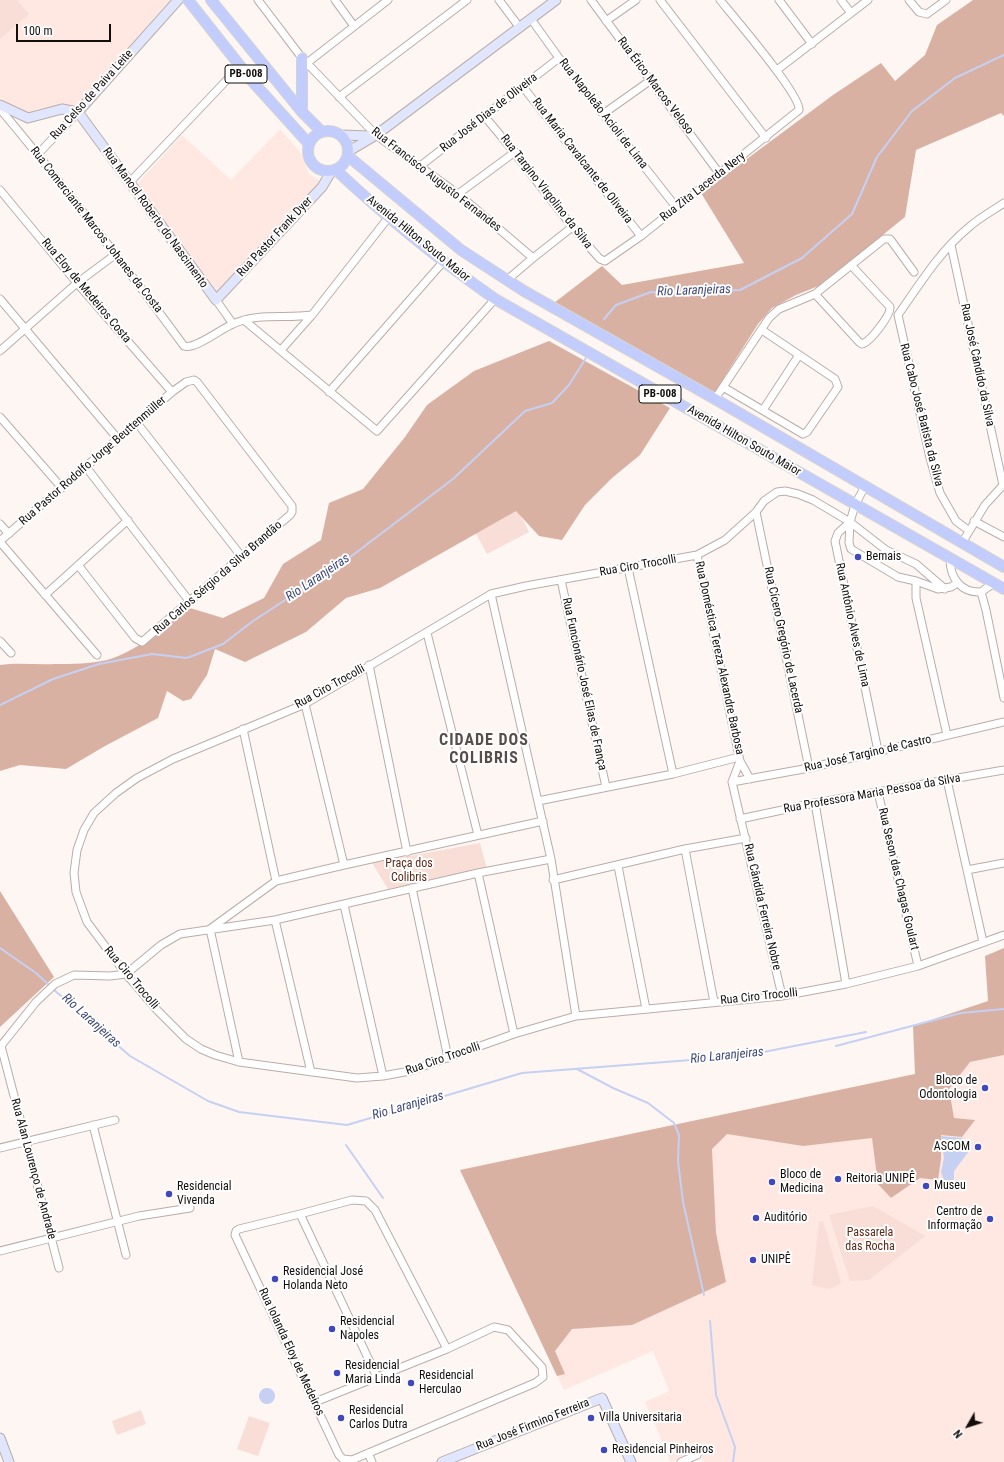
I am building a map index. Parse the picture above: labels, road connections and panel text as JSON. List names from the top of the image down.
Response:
{
  "streets": {
    "main road": ["PB-008", "Avenida Hilton Souto Maior"],
    "street": [
      "Rua Érico Marcos Veloso",
      "Rua Celso de Paiva Leite",
      "Rua José Dias de Oliveira",
      "Rua Napoleão Acioli de Lima",
      "Rua Maria Cavalcante de Oliveira",
      "Rua Francisco Augusto Fernandes",
      "Rua Zita Lacerda Nery",
      "Rua Targino Virgolino da Silva",
      "Rua Manoel Roberto do Nascimento",
      "Rua Comerciante Marcos Johanes da Costa",
      "Rua Pastor Frank Dyer",
      "Rua Eloy de Medeiros Costa",
      "Rua José Cândido da Silva",
      "Rua Cabo José Batista da Silva",
      "Rua Pastor Rodolfo Jorge Beuttenmüller",
      "Rua Ciro Trocolli",
      "Rua Carlos Sérgio da Silva Brandão",
      "Rua Antônio Alves de Lima",
      "Rua Cícero Gregório de Lacerda",
      "Rua Doméstica Tereza Alexandre Barbosa",
      "Rua Funcionário José Elias de França",
      "Rua José Targino de Castro",
      "Rua Professora Maria Pessoa da Silva",
      "Rua Seson das Chagas Goulart",
      "Rua Cândida Ferreira Nobre",
      "Rua Alan Lourenço de Andrade",
      "Rua Iolanda Eloy de Medeiros",
      "Rua José Firmino Ferreira"
    ]
  },
  "crossings": [
    ["PB-008", "Rua Pastor Frank Dyer"],
    ["PB-008", "Avenida Hilton Souto Maior"],
    ["Rua Érico Marcos Veloso", "Rua Zita Lacerda Nery"],
    ["Rua Celso de Paiva Leite", "Rua Manoel Roberto do Nascimento"],
    ["Rua Celso de Paiva Leite", "Rua Comerciante Marcos Johanes da Costa"],
    ["Rua José Dias de Oliveira", "Rua Napoleão Acioli de Lima"],
    ["Rua José Dias de Oliveira", "Rua Maria Cavalcante de Oliveira"],
    ["Rua José Dias de Oliveira", "Rua Francisco Augusto Fernandes"],
    ["Rua José Dias de Oliveira", "Rua Targino Virgolino da Silva"],
    ["Rua Napoleão Acioli de Lima", "Rua Zita Lacerda Nery"],
    ["Rua Maria Cavalcante de Oliveira", "Rua Zita Lacerda Nery"],
    ["Rua Zita Lacerda Nery", "Rua Targino Virgolino da Silva"],
    ["Rua Manoel Roberto do Nascimento", "Rua Comerciante Marcos Johanes da Costa"],
    ["Rua Manoel Roberto do Nascimento", "Rua Pastor Frank Dyer"],
    ["Rua Pastor Frank Dyer", "Avenida Hilton Souto Maior"],
    ["Avenida Hilton Souto Maior", "Rua Antônio Alves de Lima"],
    ["Rua Eloy de Medeiros Costa", "Rua Pastor Rodolfo Jorge Beuttenmüller"],
    ["Rua José Cândido da Silva", "Rua Cabo José Batista da Silva"],
    ["Rua Pastor Rodolfo Jorge Beuttenmüller", "Rua Carlos Sérgio da Silva Brandão"],
    ["Rua Ciro Trocolli", "Rua Antônio Alves de Lima"],
    ["Rua Ciro Trocolli", "Rua Cícero Gregório de Lacerda"],
    ["Rua Ciro Trocolli", "Rua Doméstica Tereza Alexandre Barbosa"],
    ["Rua Ciro Trocolli", "Rua Funcionário José Elias de França"],
    ["Rua Ciro Trocolli", "Rua Seson das Chagas Goulart"],
    ["Rua Ciro Trocolli", "Rua Cândida Ferreira Nobre"],
    ["Rua Antônio Alves de Lima", "Rua José Targino de Castro"],
    ["Rua Cícero Gregório de Lacerda", "Rua José Targino de Castro"],
    ["Rua Doméstica Tereza Alexandre Barbosa", "Rua José Targino de Castro"],
    ["Rua Doméstica Tereza Alexandre Barbosa", "Rua Cândida Ferreira Nobre"],
    ["Rua José Targino de Castro", "Rua Cândida Ferreira Nobre"],
    ["Rua Professora Maria Pessoa da Silva", "Rua Seson das Chagas Goulart"],
    ["Rua Professora Maria Pessoa da Silva", "Rua Cândida Ferreira Nobre"]
  ],
  "districts": ["CIDADE DOS COLIBRIS"],
  "water": ["Rio Laranjeiras"],
  "parks": ["Praça dos Colibris", "Passarela das Rocha"],
  "places": [
    "Bemais",
    "Bloco de Odontologia",
    "ASCOM",
    "Reitoria UNIPÊ",
    "Bloco de Medicina",
    "Museu",
    "Residencial Vivenda",
    "Auditório",
    "Centro de Informação",
    "UNIPÊ",
    "Residencial José Holanda Neto",
    "Residencial Napoles",
    "Residencial Maria Linda",
    "Residencial Herculao",
    "Residencial Carlos Dutra",
    "Villa Universitaria",
    "Residencial Pinheiros"
  ],
  "scale_bar": "100 m",
  "north": "bottom left"
}
